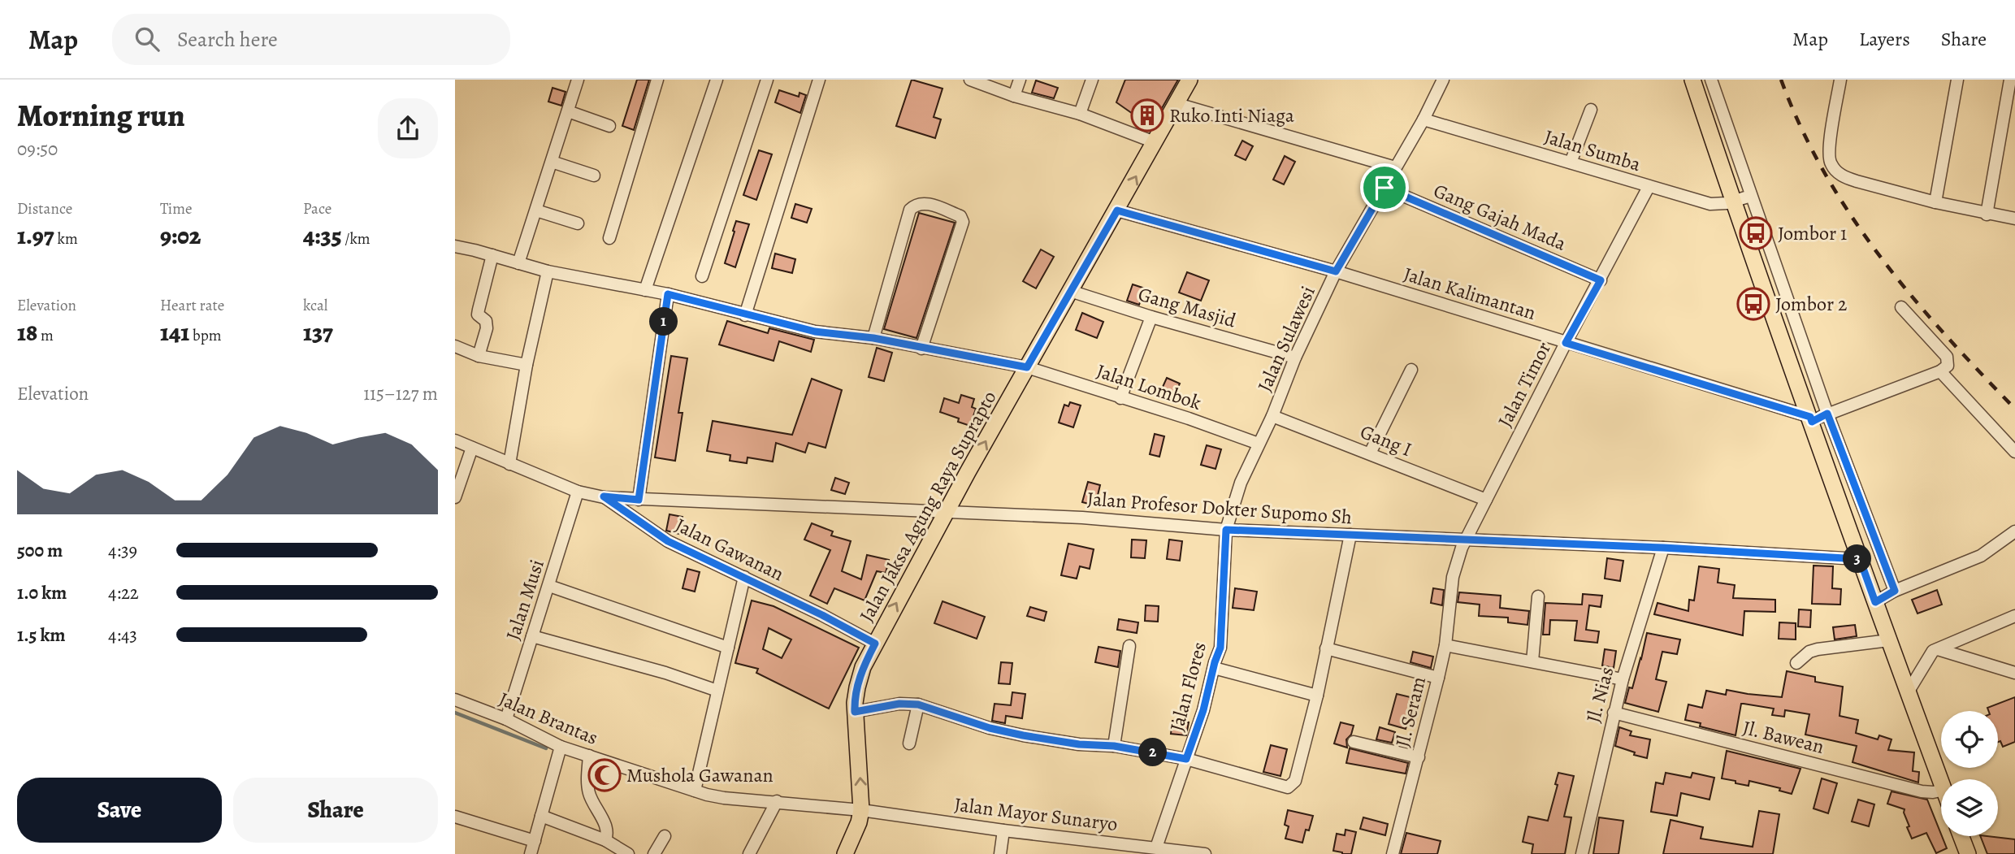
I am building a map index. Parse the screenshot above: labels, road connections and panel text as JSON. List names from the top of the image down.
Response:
{
  "streets": {
    "main road": ["Jalan Jaksa Agung Raya Suprapto"],
    "street": [
      "Jalan Sumba",
      "Gang Gajah Mada",
      "Jalan Kalimantan",
      "Gang Masjid",
      "Jalan Sulawesi",
      "Jalan Timor",
      "Jalan Lombok",
      "Gang I",
      "Jalan Profesor Dokter Supomo Sh",
      "Jalan Gawanan",
      "Jalan Musi",
      "Jalan Flores",
      "Jl. Nias",
      "Jl. Seram",
      "Jalan Brantas",
      "Jl. Bawean",
      "Jalan Mayor Sunaryo"
    ]
  },
  "crossings": [
    ["Jalan Sumba", "Jalan Sulawesi"],
    ["Jalan Sumba", "Jalan Timor"],
    ["Gang Gajah Mada", "Jalan Sulawesi"],
    ["Gang Gajah Mada", "Jalan Timor"],
    ["Jalan Kalimantan", "Jalan Sulawesi"],
    ["Jalan Kalimantan", "Jalan Timor"],
    ["Jalan Kalimantan", "Jalan Jaksa Agung Raya Suprapto"],
    ["Gang Masjid", "Jalan Sulawesi"],
    ["Gang Masjid", "Jalan Jaksa Agung Raya Suprapto"],
    ["Jalan Sulawesi", "Jalan Lombok"],
    ["Jalan Sulawesi", "Gang I"],
    ["Jalan Sulawesi", "Jalan Profesor Dokter Supomo Sh"],
    ["Jalan Sulawesi", "Jalan Flores"],
    ["Jalan Timor", "Gang I"],
    ["Jalan Timor", "Jalan Profesor Dokter Supomo Sh"],
    ["Jalan Timor", "Jl. Seram"],
    ["Jalan Lombok", "Jalan Jaksa Agung Raya Suprapto"],
    ["Jalan Jaksa Agung Raya Suprapto", "Jalan Profesor Dokter Supomo Sh"],
    ["Jalan Jaksa Agung Raya Suprapto", "Jalan Gawanan"],
    ["Jalan Jaksa Agung Raya Suprapto", "Jalan Brantas"],
    ["Jalan Jaksa Agung Raya Suprapto", "Jalan Mayor Sunaryo"],
    ["Jalan Profesor Dokter Supomo Sh", "Jalan Gawanan"],
    ["Jalan Profesor Dokter Supomo Sh", "Jalan Musi"],
    ["Jalan Profesor Dokter Supomo Sh", "Jalan Flores"],
    ["Jalan Profesor Dokter Supomo Sh", "Jl. Nias"],
    ["Jalan Musi", "Jalan Brantas"],
    ["Jalan Flores", "Jalan Mayor Sunaryo"],
    ["Jl. Nias", "Jl. Bawean"],
    ["Jalan Brantas", "Jalan Mayor Sunaryo"]
  ],
  "one_way": ["Jalan Jaksa Agung Raya Suprapto"],
  "places": {
    "building": ["Ruko Inti Niaga"],
    "bus stop": ["Jombor 1", "Jombor 2"],
    "mosque": ["Mushola Gawanan"]
  },
  "page": {
    "header": "Map",
    "search": "Search here",
    "nav": ["Map", "Layers", "Share"],
    "heading": ["Morning run", "09:50"],
    "stats": [
      ["Distance", "1.97 km"],
      ["Time", "9:02"],
      ["Pace", "4:35 /km"],
      ["Elevation", "18 m"],
      ["Heart rate", "141 bpm"],
      ["kcal", "137"]
    ],
    "pins": ["1", "3", "2"],
    "chart": ["Elevation", "115–127 m"],
    "list": [
      {
        "name": "500 m",
        "note": "4:39"
      },
      {
        "name": "1.0 km",
        "note": "4:22"
      },
      {
        "name": "1.5 km",
        "note": "4:43"
      }
    ],
    "buttons": ["Save", "Share"]
  }
}
